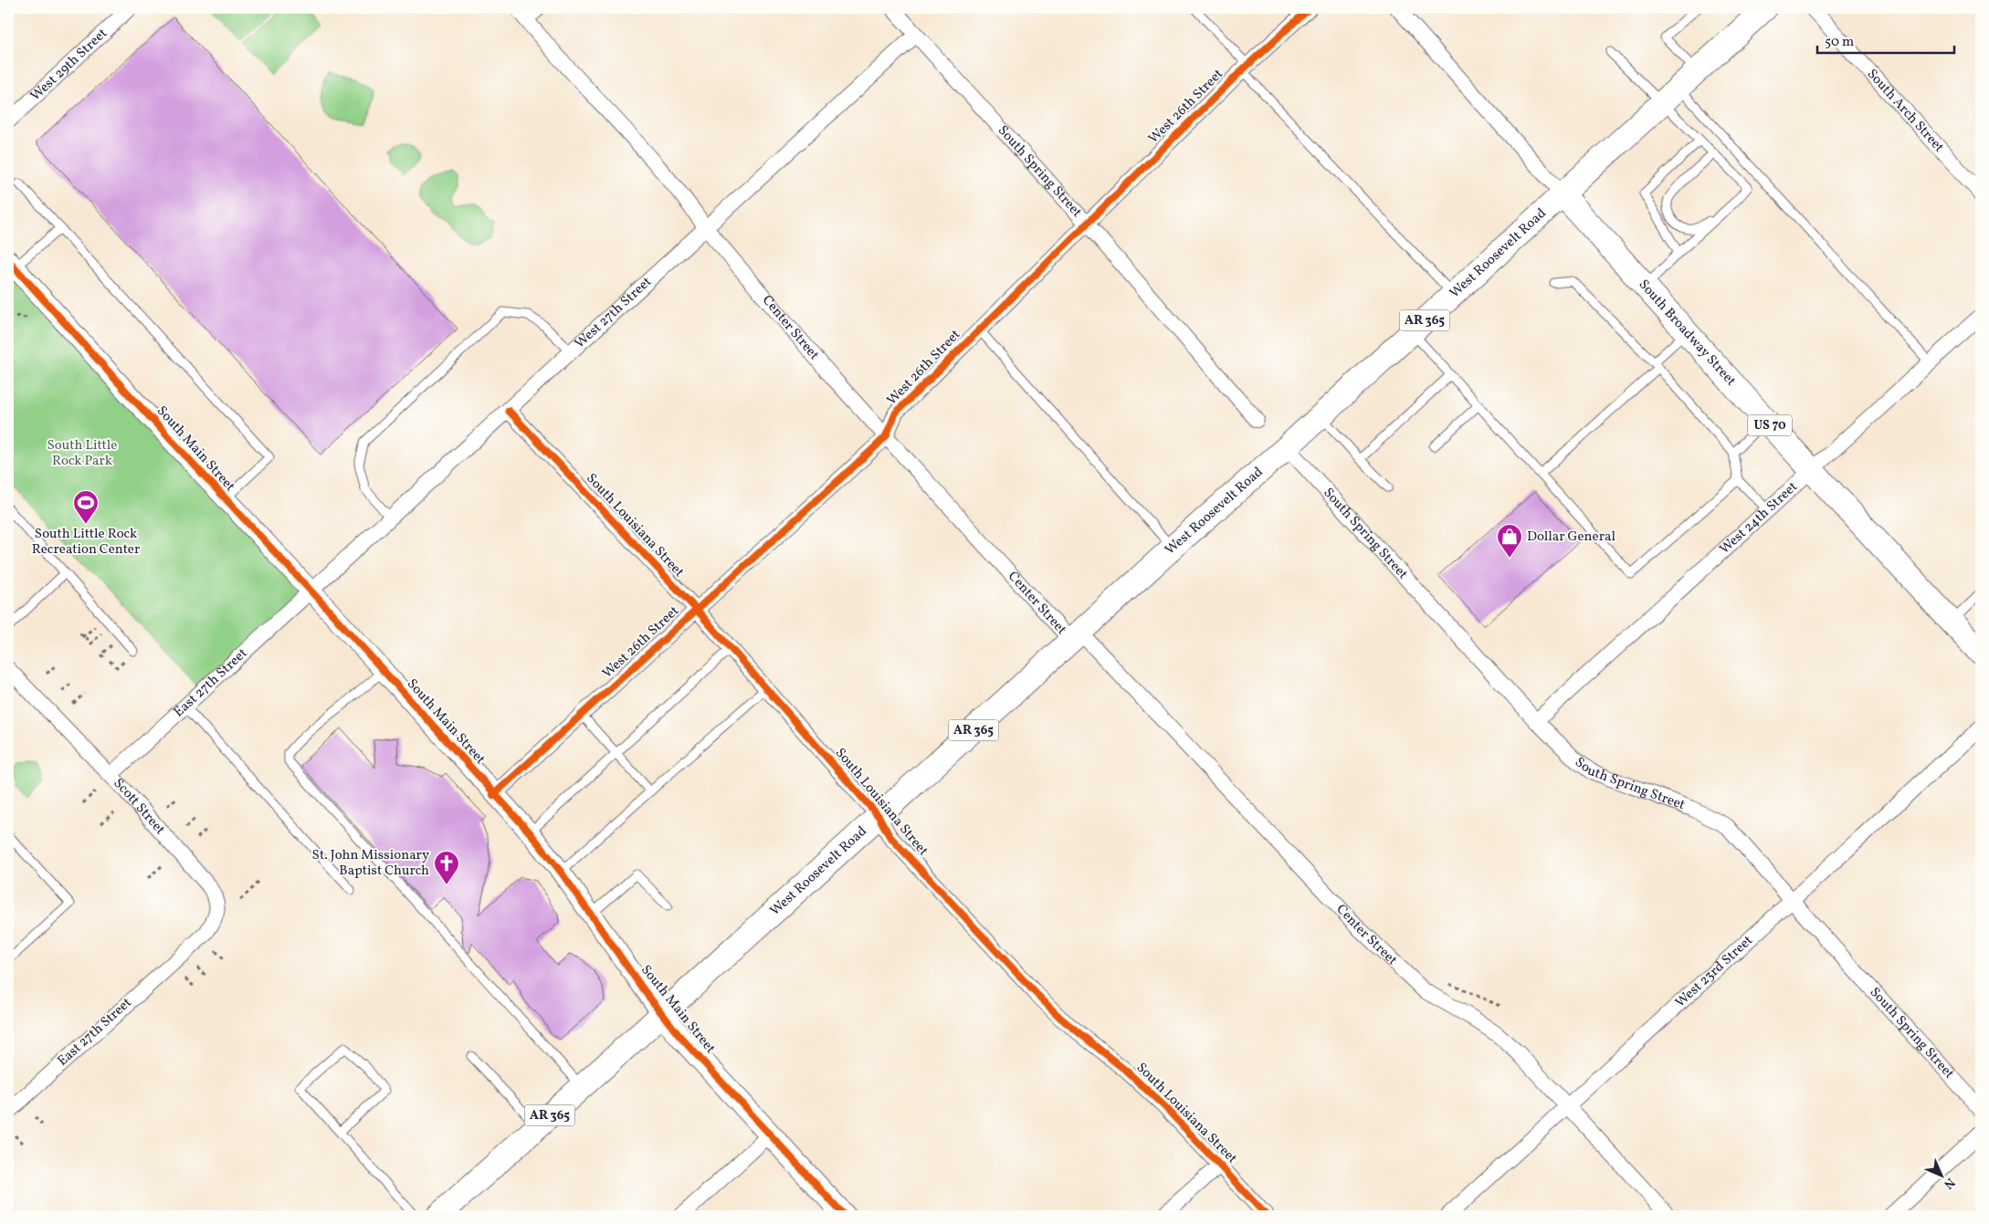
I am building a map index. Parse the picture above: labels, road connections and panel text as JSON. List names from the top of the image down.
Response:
{
  "streets": {
    "main road": [
      "West Roosevelt Road",
      "AR 365",
      "South Broadway Street",
      "US 70",
      "South Main Street"
    ],
    "street": [
      "West 29th Street",
      "West 26th Street",
      "South Arch Street",
      "South Spring Street",
      "West 27th Street",
      "Center Street",
      "West 24th Street",
      "South Louisiana Street",
      "East 27th Street",
      "Scott Street",
      "West 23rd Street"
    ]
  },
  "crossings": [
    ["West 26th Street", "South Spring Street"],
    ["West 26th Street", "Center Street"],
    ["West 26th Street", "South Main Street"],
    ["West 26th Street", "South Louisiana Street"],
    ["South Spring Street", "West Roosevelt Road"],
    ["South Spring Street", "West 27th Street"],
    ["South Spring Street", "West 24th Street"],
    ["South Spring Street", "West 23rd Street"],
    ["West Roosevelt Road", "AR 365"],
    ["West Roosevelt Road", "Center Street"],
    ["West Roosevelt Road", "South Broadway Street"],
    ["West Roosevelt Road", "South Main Street"],
    ["West Roosevelt Road", "South Louisiana Street"],
    ["West 27th Street", "Center Street"],
    ["West 27th Street", "South Main Street"],
    ["West 27th Street", "South Louisiana Street"],
    ["West 27th Street", "East 27th Street"],
    ["AR 365", "South Main Street"],
    ["Center Street", "West 23rd Street"],
    ["South Broadway Street", "West 24th Street"],
    ["South Main Street", "East 27th Street"],
    ["East 27th Street", "Scott Street"]
  ],
  "parks": ["South Little Rock Park"],
  "places": {
    "sports": ["South Little Rock Recreation Center"],
    "shop": ["Dollar General"],
    "church": ["St. John Missionary Baptist Church"]
  },
  "scale_bar": "50 m",
  "north": "bottom right"
}
